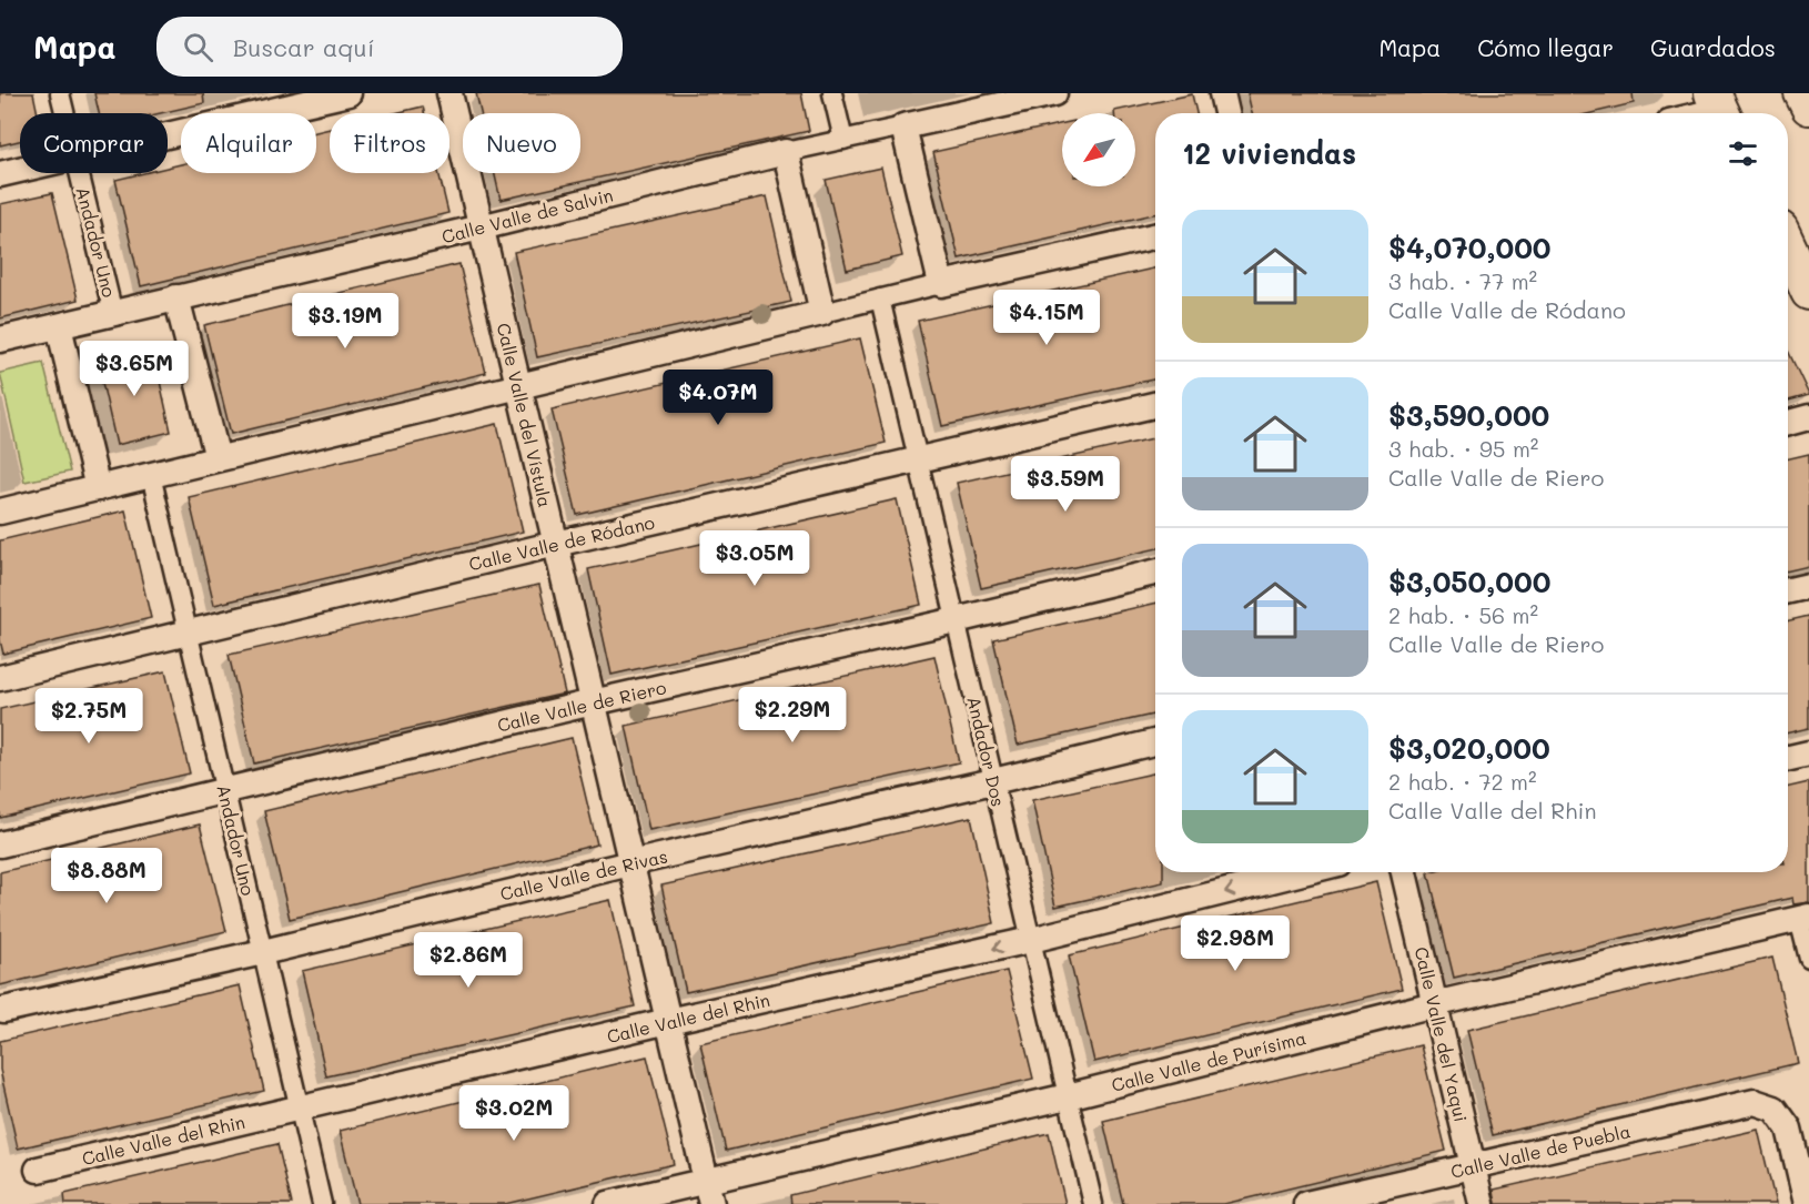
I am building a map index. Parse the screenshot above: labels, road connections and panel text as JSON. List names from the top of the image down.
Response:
{
  "streets": {
    "street": [
      "Calle Valle de Salvin",
      "Andador Uno",
      "Calle Valle del Vístula",
      "Calle Valle de Ródano",
      "Calle Valle de Riero",
      "Andador Dos",
      "Calle Valle de Rivas",
      "Calle Valle del Rhin",
      "Calle Valle del Yaqui",
      "Calle Valle de Purísima",
      "Calle Valle de Puebla"
    ]
  },
  "crossings": [
    ["Calle Valle de Salvin", "Andador Uno"],
    ["Calle Valle de Salvin", "Calle Valle del Vístula"],
    ["Andador Uno", "Calle Valle de Ródano"],
    ["Andador Uno", "Calle Valle de Riero"],
    ["Andador Uno", "Calle Valle de Rivas"],
    ["Andador Uno", "Calle Valle del Rhin"],
    ["Calle Valle del Vístula", "Calle Valle de Ródano"],
    ["Calle Valle del Vístula", "Calle Valle de Riero"],
    ["Calle Valle del Vístula", "Calle Valle de Rivas"],
    ["Calle Valle del Vístula", "Calle Valle del Rhin"],
    ["Calle Valle del Vístula", "Calle Valle de Purísima"],
    ["Calle Valle de Ródano", "Andador Dos"],
    ["Calle Valle de Riero", "Andador Dos"],
    ["Andador Dos", "Calle Valle de Rivas"],
    ["Andador Dos", "Calle Valle del Rhin"],
    ["Andador Dos", "Calle Valle de Purísima"],
    ["Calle Valle del Yaqui", "Calle Valle de Purísima"],
    ["Calle Valle del Yaqui", "Calle Valle de Puebla"]
  ],
  "one_way": ["Calle Valle del Rhin"],
  "north": "bottom left",
  "page": {
    "header": "Mapa",
    "search": "Buscar aquí",
    "nav": ["Mapa", "Cómo llegar", "Guardados"],
    "chip": [
      "Comprar",
      "Alquilar",
      "Filtros",
      "Nuevo"
    ],
    "heading": "12 viviendas",
    "list": [
      {
        "name": "$4,070,000",
        "note": "3 hab. · 77 m² · Calle Valle de Ródano"
      },
      {
        "name": "$3,590,000",
        "note": "3 hab. · 95 m² · Calle Valle de Riero"
      },
      {
        "name": "$3,050,000",
        "note": "2 hab. · 56 m² · Calle Valle de Riero"
      },
      {
        "name": "$3,020,000",
        "note": "2 hab. · 72 m² · Calle Valle del Rhin"
      }
    ],
    "price": [
      "$4.15M",
      "$3.19M",
      "$3.65M",
      "$4.07M",
      "$3.59M",
      "$3.05M",
      "$2.29M",
      "$2.75M",
      "$8.88M",
      "$2.98M",
      "$2.86M",
      "$3.02M"
    ]
  }
}
